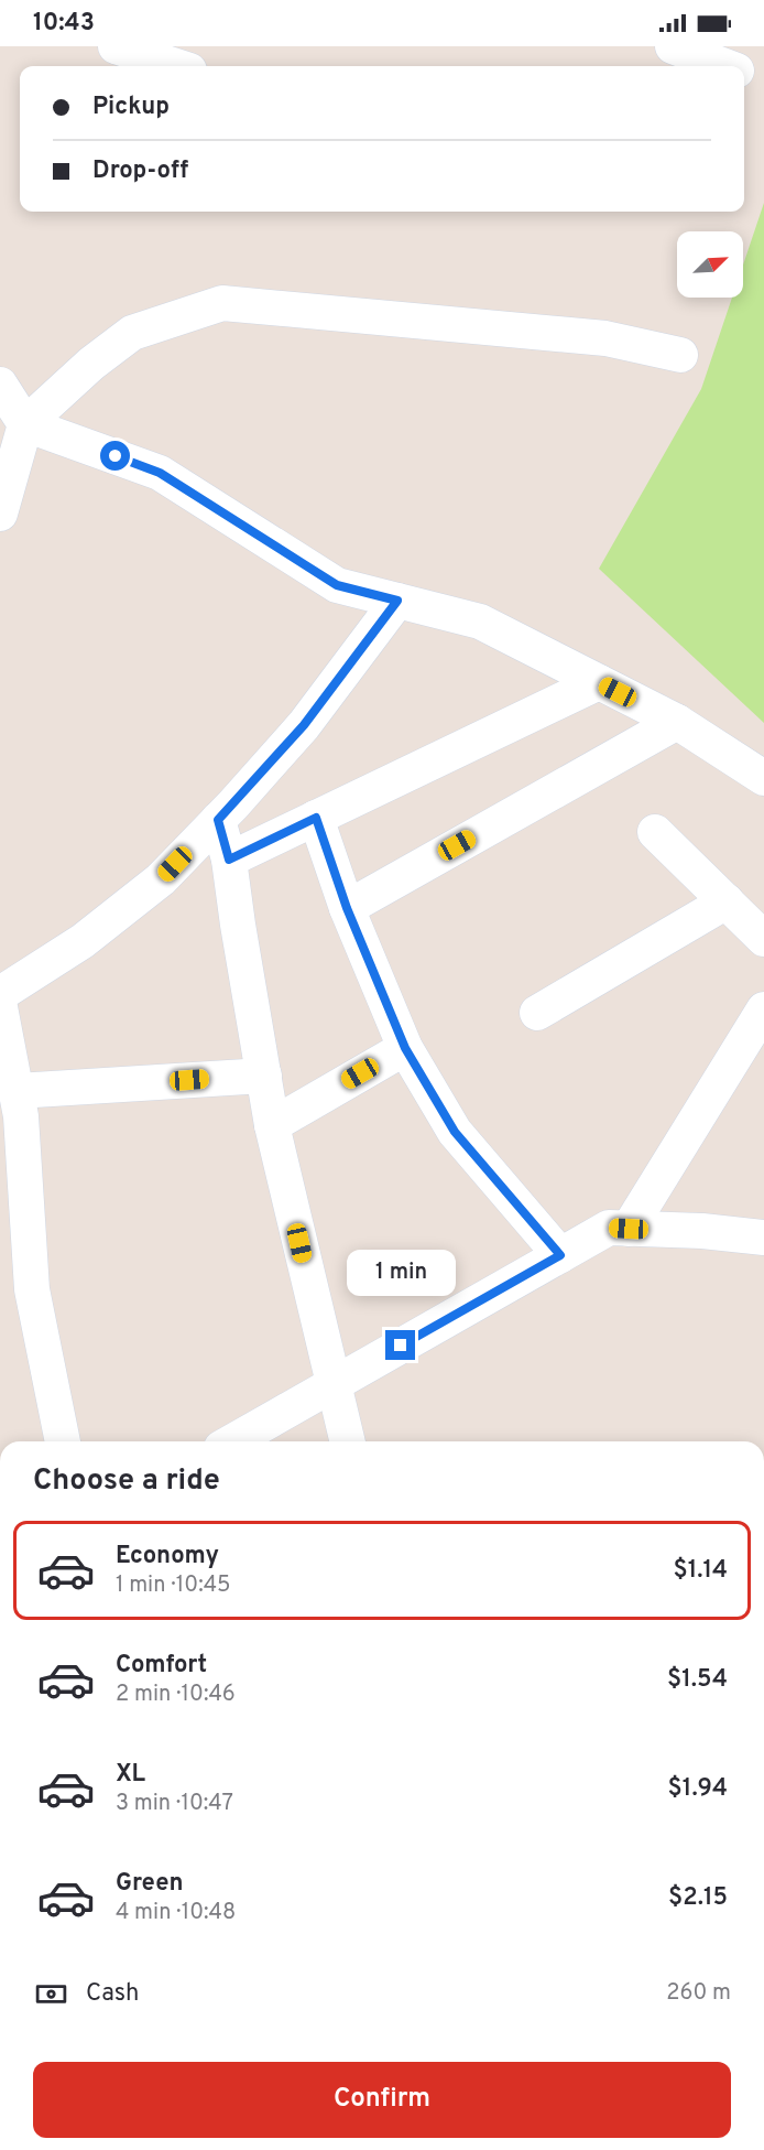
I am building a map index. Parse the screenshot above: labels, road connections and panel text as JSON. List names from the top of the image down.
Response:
{
  "north": "top right",
  "page": {
    "status": "10:43",
    "banner": ["Pickup", "Drop-off"],
    "bubble": "1 min",
    "heading": "Choose a ride",
    "list": [
      {
        "name": "Economy",
        "note": "1 min · 10:45",
        "value": "$1.14"
      },
      {
        "name": "Comfort",
        "note": "2 min · 10:46",
        "value": "$1.54"
      },
      {
        "name": "XL",
        "note": "3 min · 10:47",
        "value": "$1.94"
      },
      {
        "name": "Green",
        "note": "4 min · 10:48",
        "value": "$2.15"
      }
    ],
    "pay": ["Cash", "260 m"],
    "buttons": "Confirm"
  }
}
